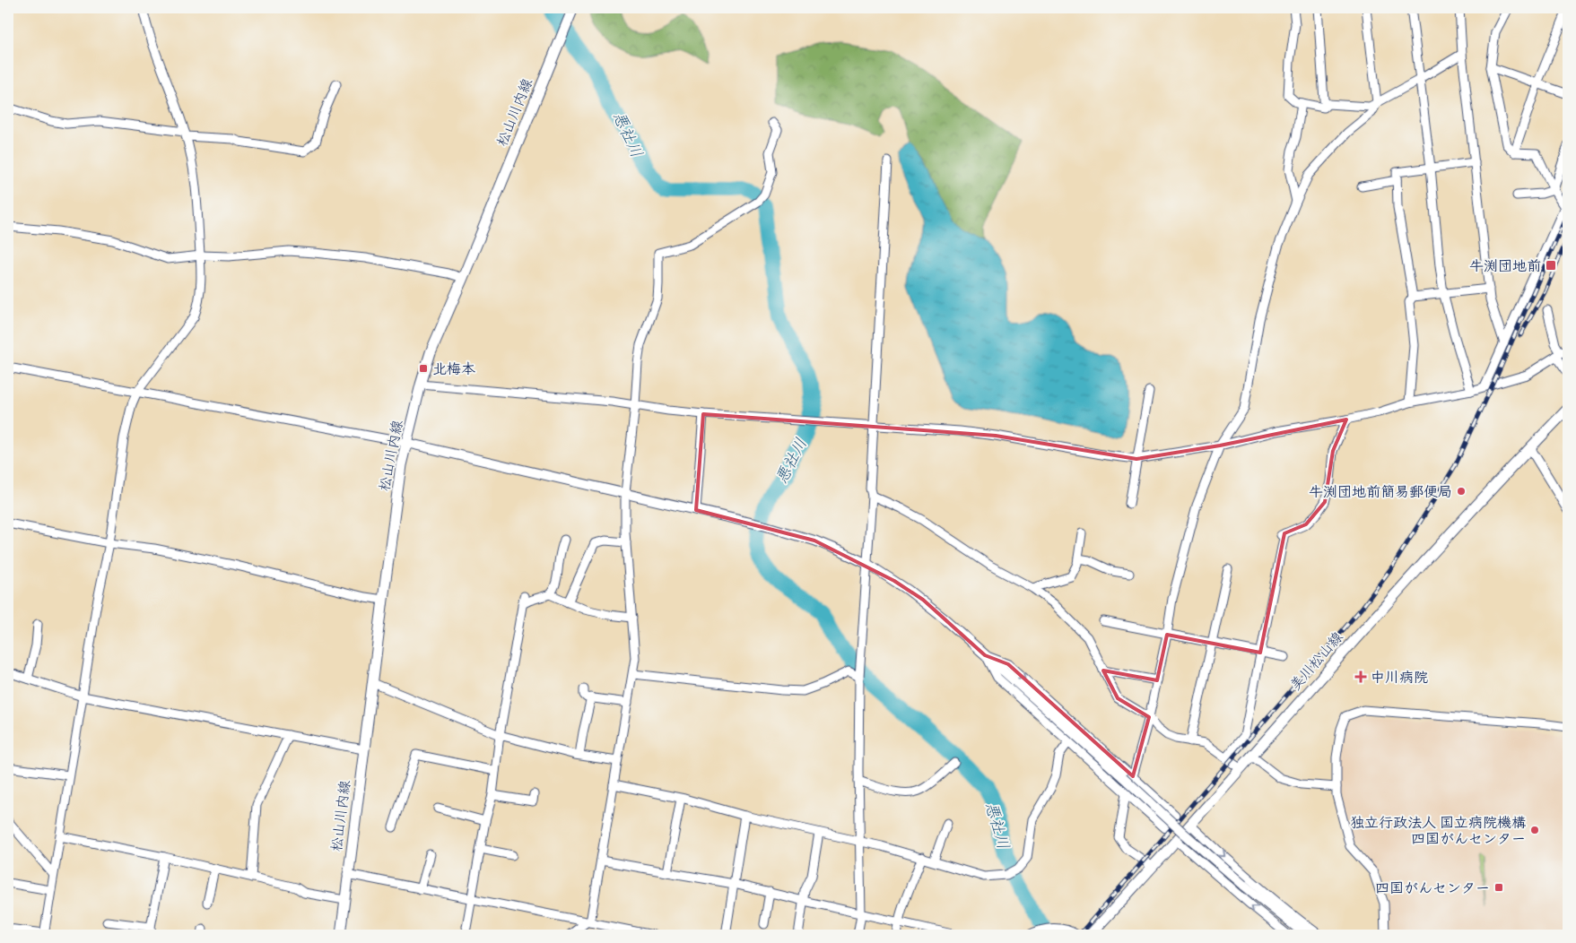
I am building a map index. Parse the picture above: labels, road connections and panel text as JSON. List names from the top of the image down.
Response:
{
  "streets": {
    "main road": ["松山川内線", "美川松山線"]
  },
  "water": ["悪社川"],
  "places": {
    "transit": ["牛渕団地前", "北梅本", "四国がんセンター"],
    "other": ["牛渕団地前簡易郵便局", "独立行政法人 国立病院機構 四国がんセンター"],
    "health": ["中川病院"]
  }
}
